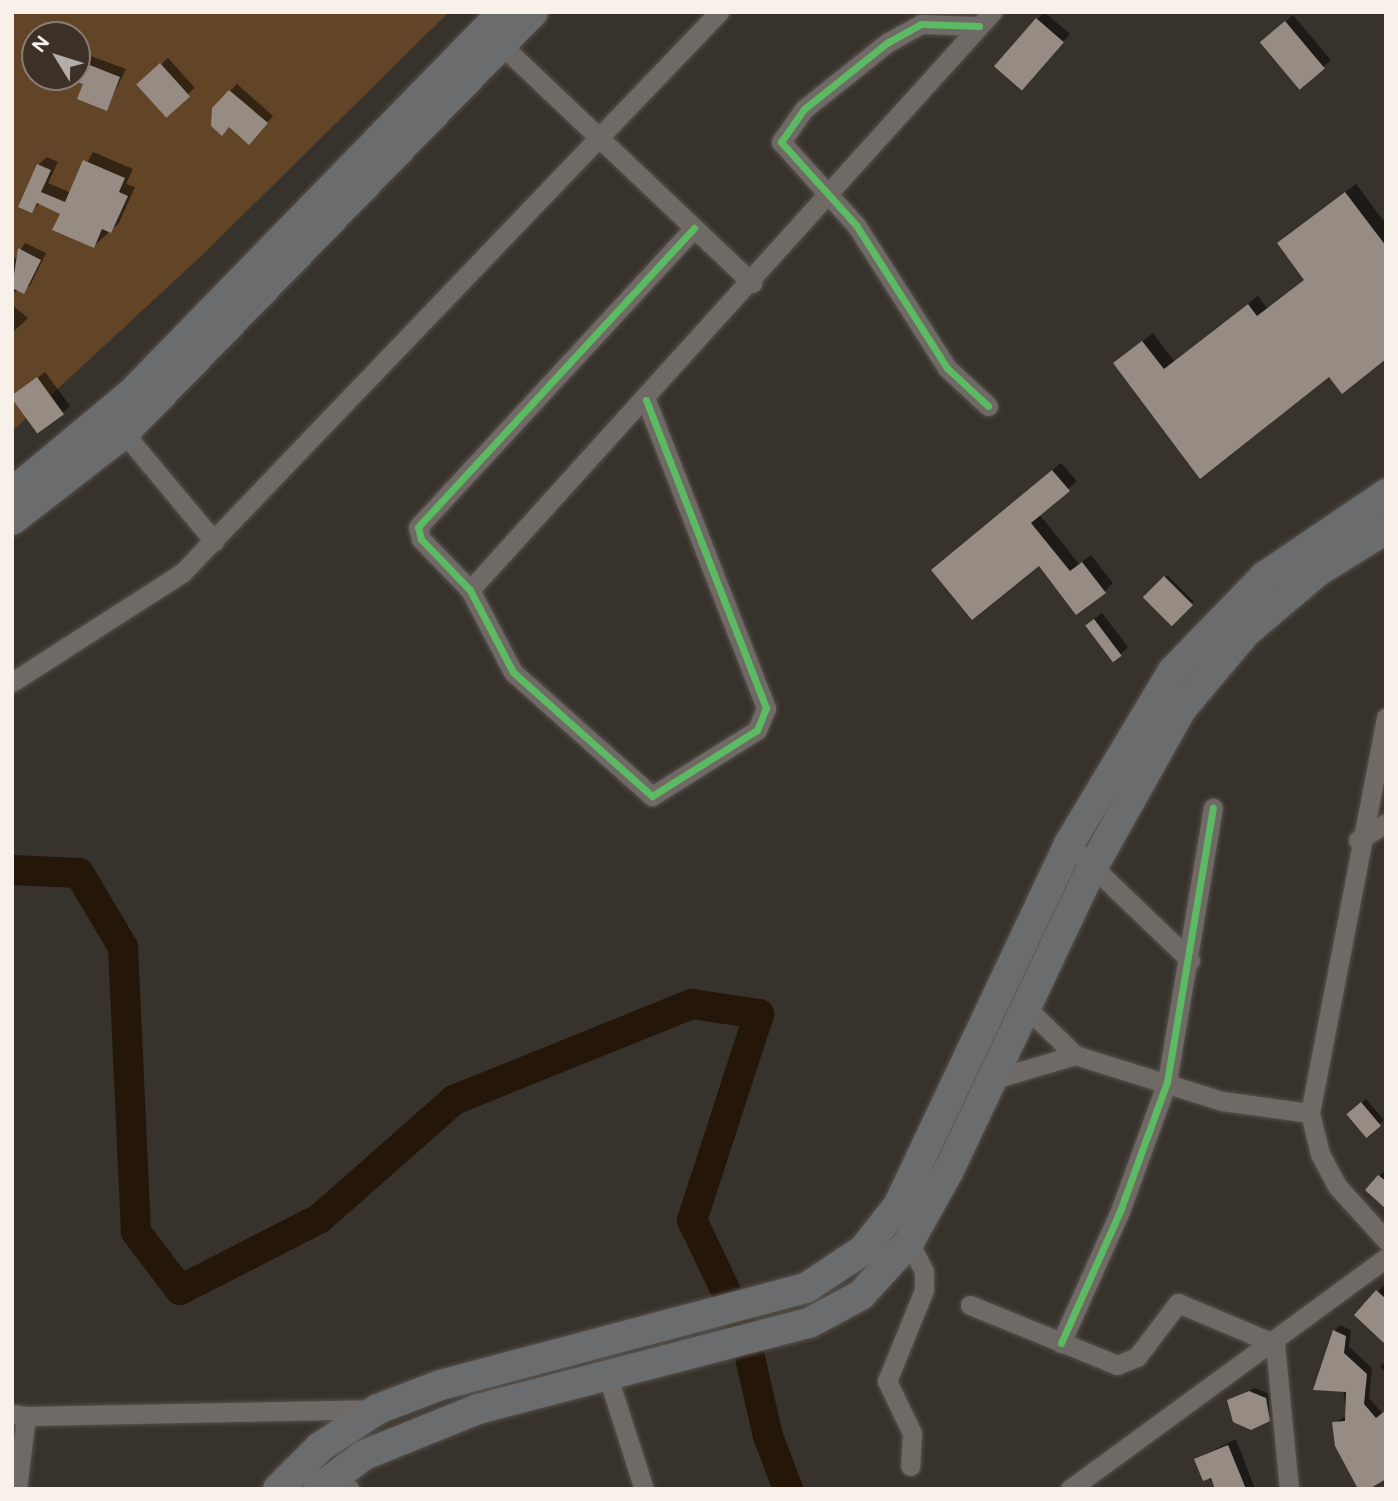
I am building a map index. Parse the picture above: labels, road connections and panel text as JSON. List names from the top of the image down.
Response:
{
  "north": "top left"
}
